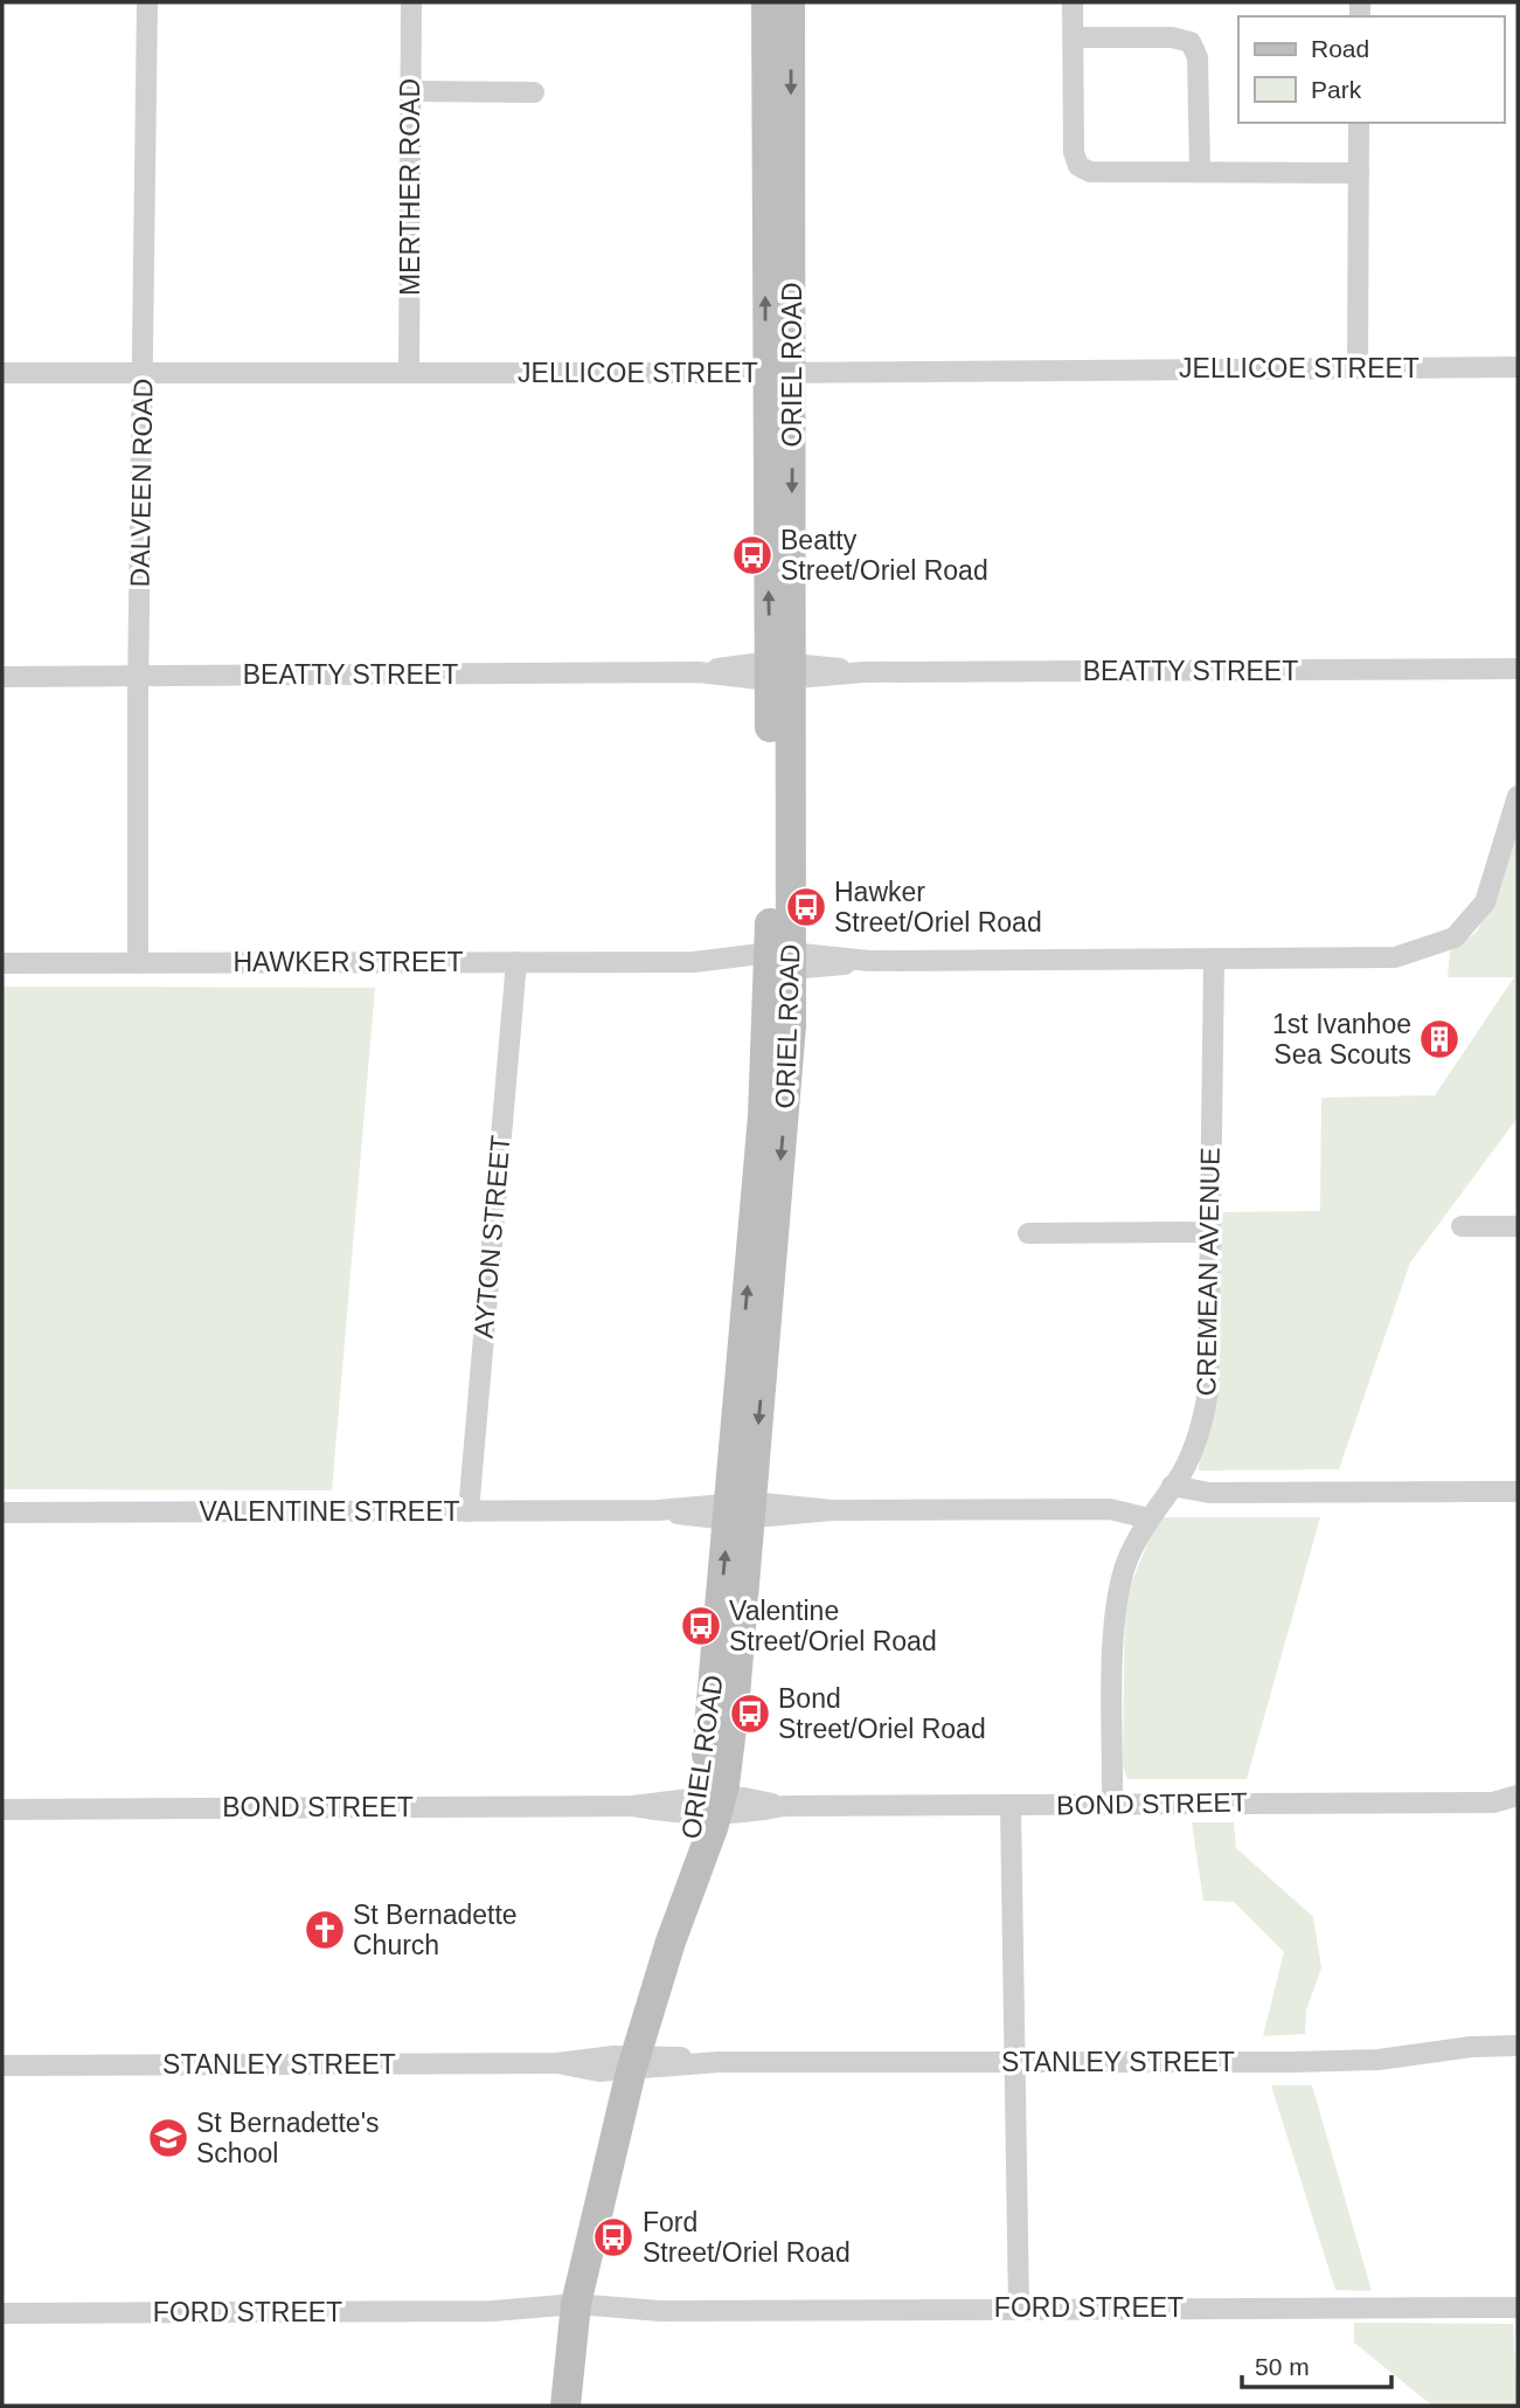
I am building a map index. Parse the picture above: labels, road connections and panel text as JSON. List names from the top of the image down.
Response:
{
  "streets": {
    "main road": ["ORIEL ROAD"],
    "street": [
      "MERTHER ROAD",
      "JELLICOE STREET",
      "DALVEEN ROAD",
      "BEATTY STREET",
      "HAWKER STREET",
      "AYTON STREET",
      "CREMEAN AVENUE",
      "VALENTINE STREET",
      "BOND STREET",
      "STANLEY STREET",
      "FORD STREET"
    ]
  },
  "crossings": [
    ["MERTHER ROAD", "JELLICOE STREET"],
    ["ORIEL ROAD", "JELLICOE STREET"],
    ["ORIEL ROAD", "BEATTY STREET"],
    ["ORIEL ROAD", "HAWKER STREET"],
    ["ORIEL ROAD", "VALENTINE STREET"],
    ["ORIEL ROAD", "BOND STREET"],
    ["ORIEL ROAD", "STANLEY STREET"],
    ["ORIEL ROAD", "FORD STREET"],
    ["JELLICOE STREET", "DALVEEN ROAD"],
    ["DALVEEN ROAD", "BEATTY STREET"],
    ["DALVEEN ROAD", "HAWKER STREET"],
    ["HAWKER STREET", "AYTON STREET"],
    ["HAWKER STREET", "CREMEAN AVENUE"],
    ["AYTON STREET", "VALENTINE STREET"],
    ["CREMEAN AVENUE", "VALENTINE STREET"],
    ["CREMEAN AVENUE", "BOND STREET"]
  ],
  "places": {
    "bus stop": [
      "Beatty Street/Oriel Road",
      "Hawker Street/Oriel Road",
      "Valentine Street/Oriel Road",
      "Bond Street/Oriel Road",
      "Ford Street/Oriel Road"
    ],
    "building": ["1st Ivanhoe Sea Scouts"],
    "church": ["St Bernadette Church"],
    "school or university": ["St Bernadette's School"]
  },
  "legend": ["Road", "Park"],
  "scale_bar": "50 m"
}
